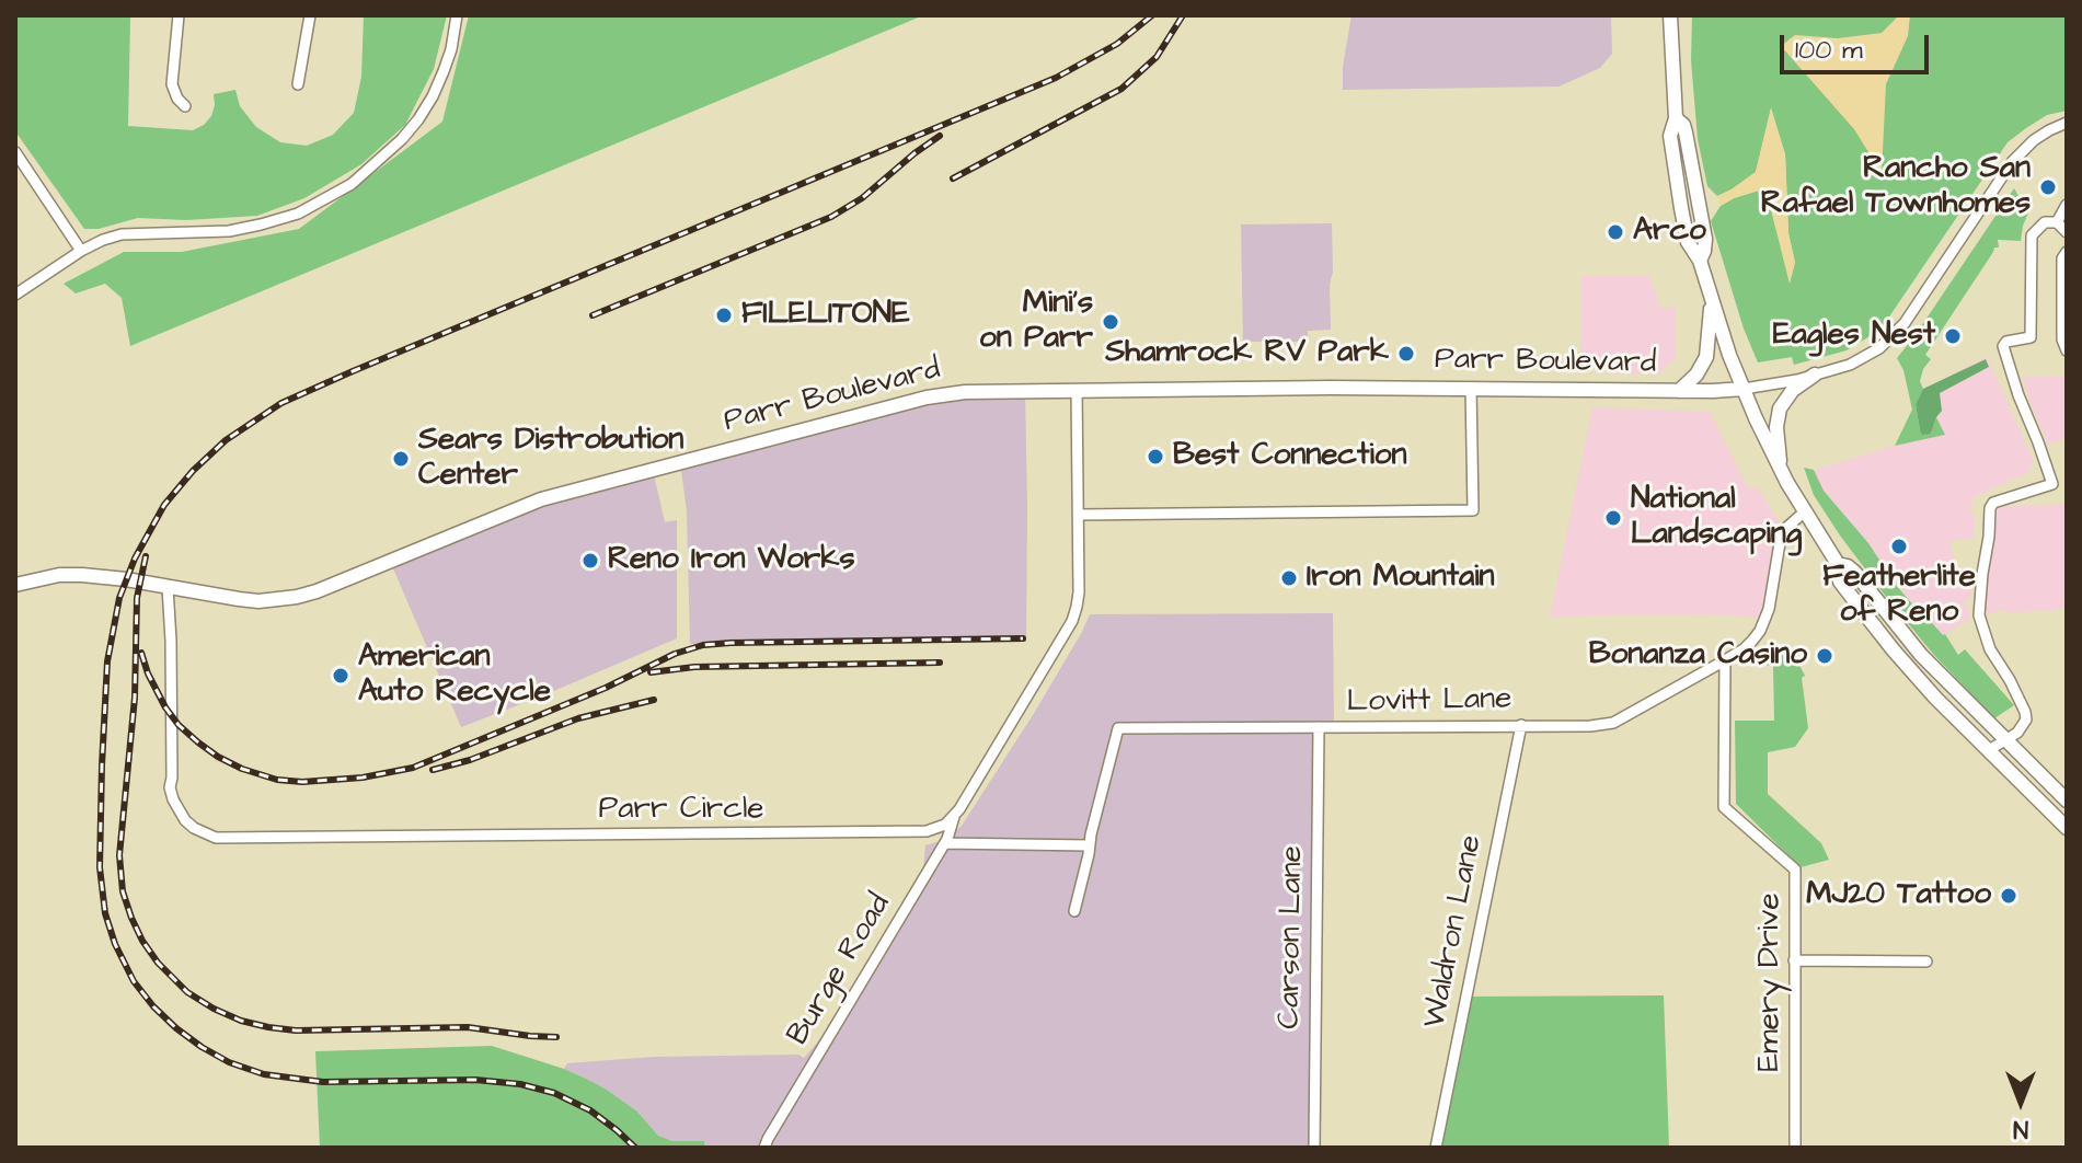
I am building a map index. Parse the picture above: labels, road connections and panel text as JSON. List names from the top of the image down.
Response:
{
  "streets": {
    "main road": ["Parr Boulevard"],
    "street": [
      "Lovitt Lane",
      "Parr Circle",
      "Waldron Lane",
      "Carson Lane",
      "Burge Road",
      "Emery Drive"
    ]
  },
  "crossings": [
    ["Parr Boulevard", "Parr Circle"],
    ["Lovitt Lane", "Waldron Lane"],
    ["Lovitt Lane", "Carson Lane"],
    ["Lovitt Lane", "Emery Drive"],
    ["Parr Circle", "Burge Road"]
  ],
  "places": [
    "Rancho San Rafael Townhomes",
    "Arco",
    "FILELITONE",
    "Mini's on Parr",
    "Eagles Nest",
    "Shamrock RV Park",
    "Best Connection",
    "Sears Distrobution Center",
    "National Landscaping",
    "Featherlite of Reno",
    "Reno Iron Works",
    "Iron Mountain",
    "Bonanza Casino",
    "American Auto Recycle",
    "MJ20 Tattoo"
  ],
  "scale_bar": "100 m",
  "north": "bottom"
}
